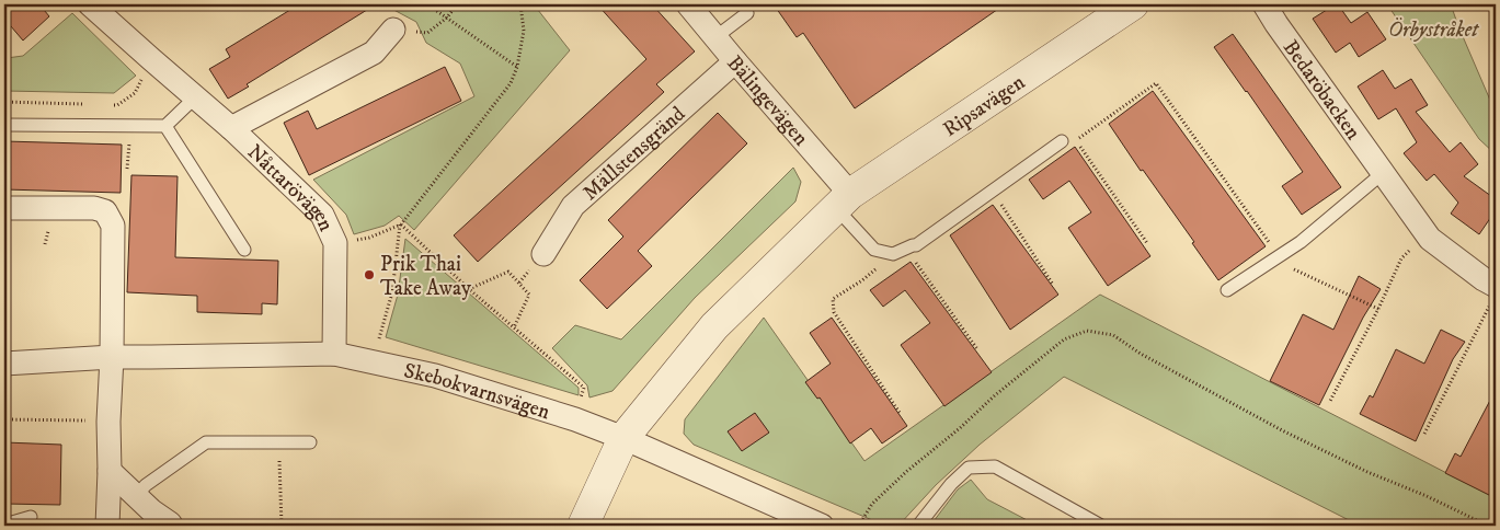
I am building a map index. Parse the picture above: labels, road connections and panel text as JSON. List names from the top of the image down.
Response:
{
  "streets": {
    "street": [
      "Bedaröbacken",
      "Bälingevägen",
      "Ripsavägen",
      "Mällstensgränd",
      "Nåttarövägen",
      "Skebokvarnsvägen"
    ]
  },
  "crossings": [
    ["Bälingevägen", "Ripsavägen"],
    ["Bälingevägen", "Mällstensgränd"],
    ["Ripsavägen", "Skebokvarnsvägen"],
    ["Nåttarövägen", "Skebokvarnsvägen"]
  ],
  "parks": ["Örbystråket"],
  "places": ["Prik Thai Take Away"]
}
